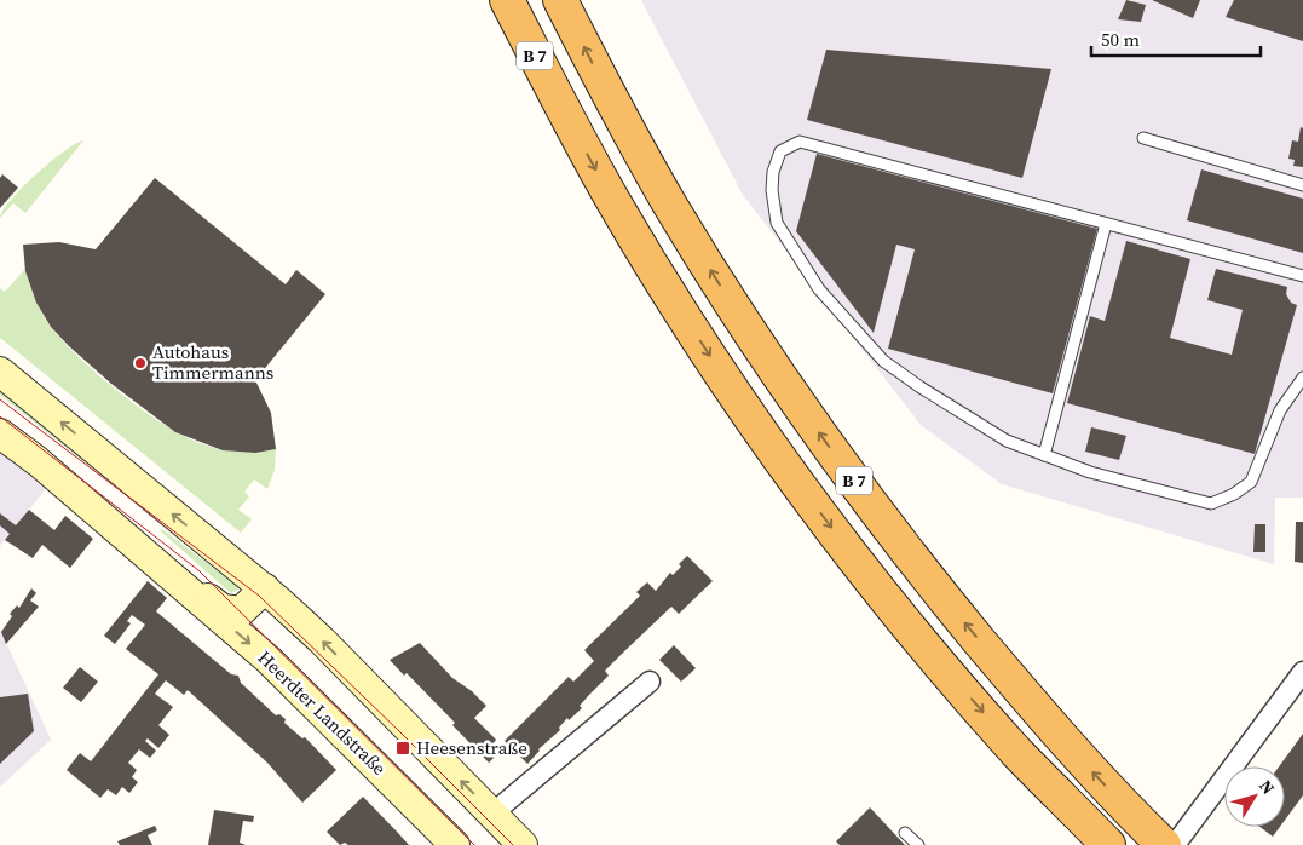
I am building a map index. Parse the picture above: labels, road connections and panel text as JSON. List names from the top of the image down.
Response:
{
  "streets": {
    "highway": ["B 7"],
    "main road": ["Heerdter Landstraße"]
  },
  "places": {
    "other": ["Autohaus Timmermanns"],
    "transit": ["Heesenstraße"]
  },
  "scale_bar": "50 m",
  "north": "top right"
}
